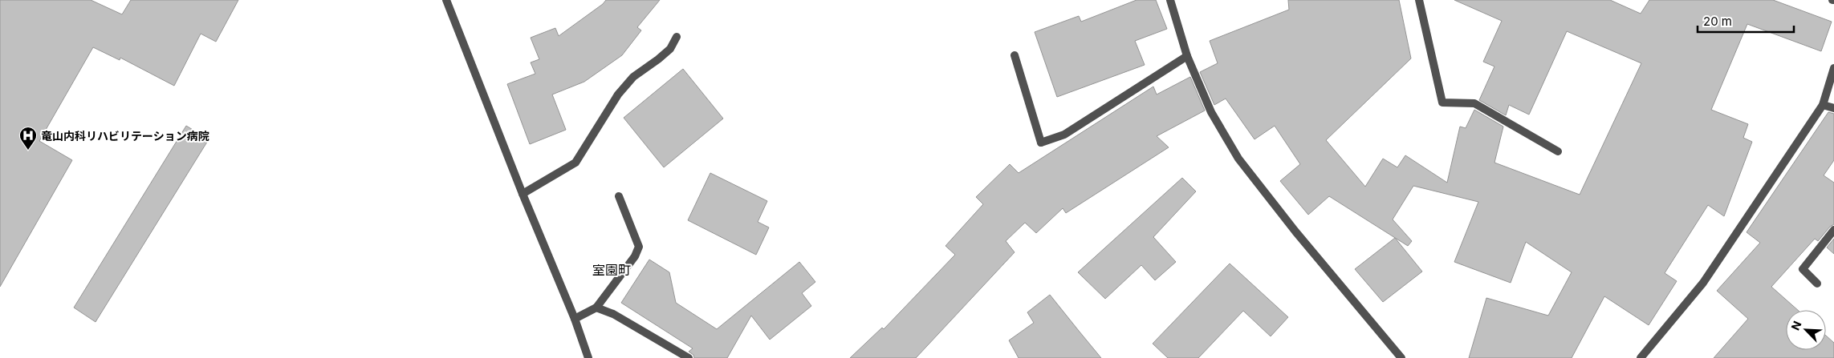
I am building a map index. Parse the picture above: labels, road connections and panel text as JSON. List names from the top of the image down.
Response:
{
  "districts": ["室園町"],
  "places": {
    "hospital": ["竜山内科リハビリテーション病院"]
  },
  "scale_bar": "20 m",
  "north": "top left"
}
